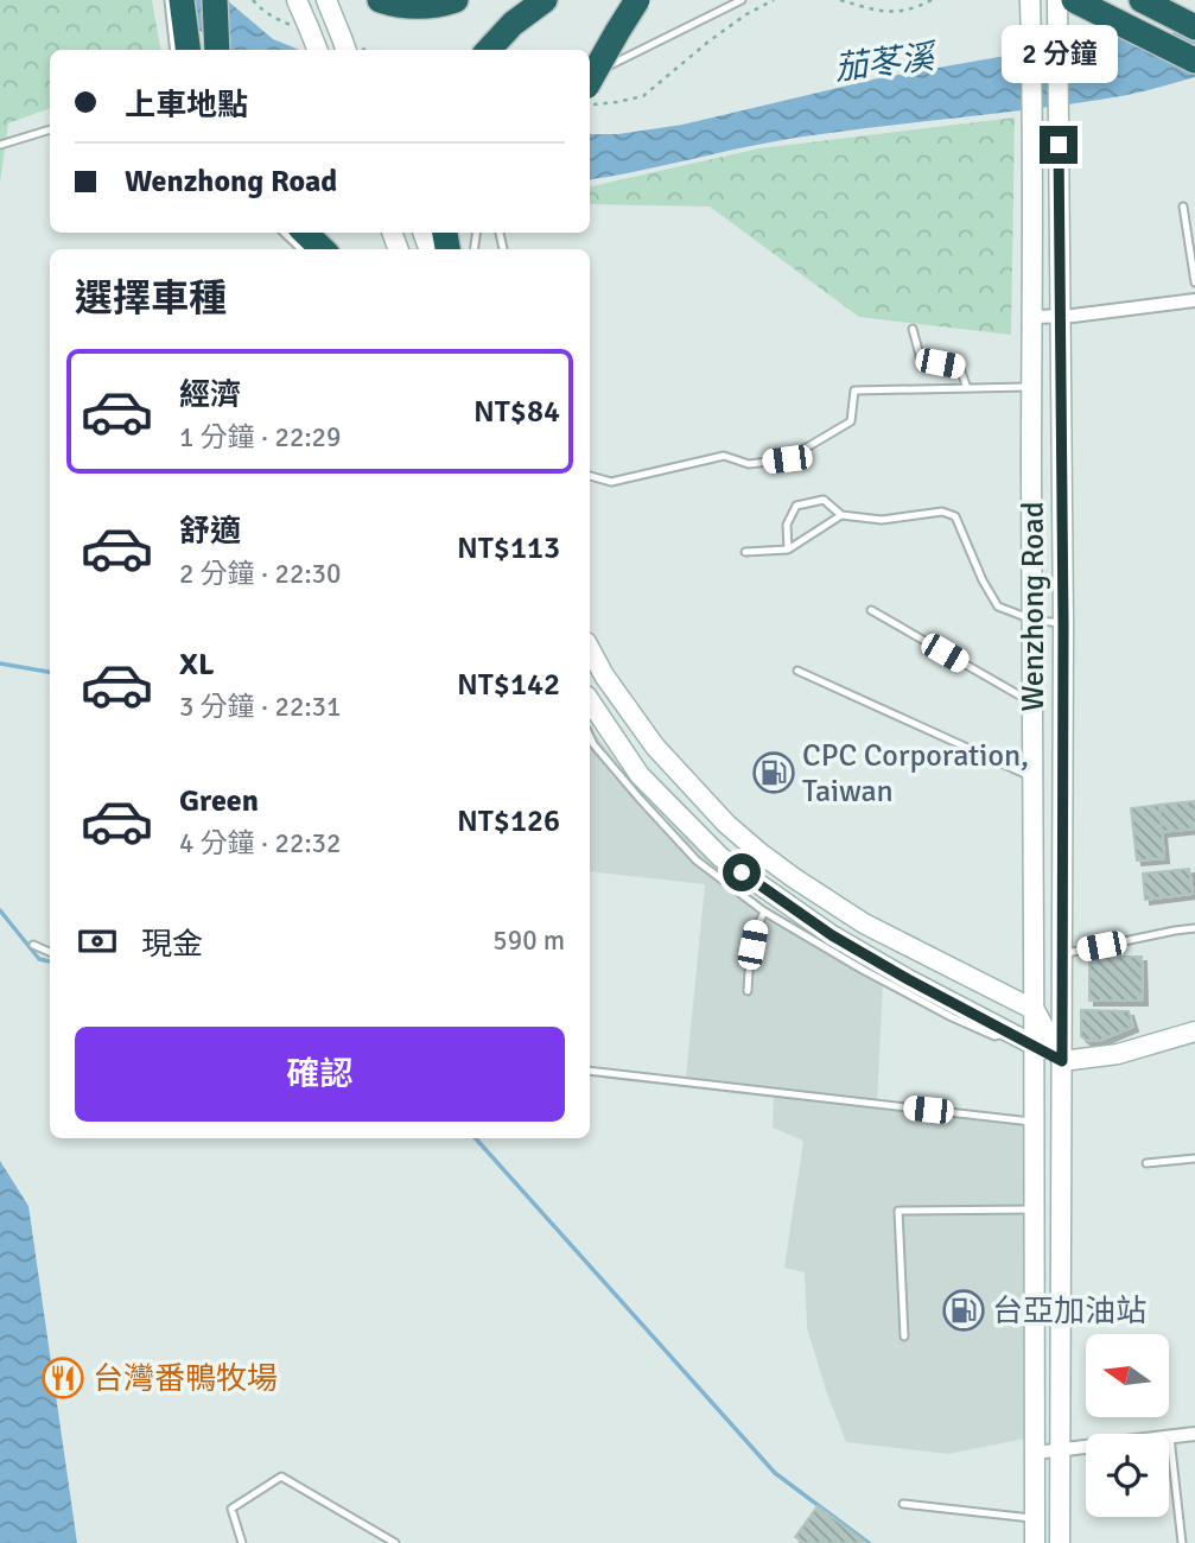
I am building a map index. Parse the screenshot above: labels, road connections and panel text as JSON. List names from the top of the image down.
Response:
{
  "streets": {
    "street": ["Wenzhong Road"]
  },
  "water": ["茄苳溪"],
  "places": {
    "fuel station": ["CPC Corporation, Taiwan", "台亞加油站"],
    "restaurant": ["台灣番鴨牧場"]
  },
  "north": "left",
  "page": {
    "bubble": "2 分鐘",
    "banner": ["上車地點", "Wenzhong Road"],
    "heading": "選擇車種",
    "list": [
      {
        "name": "經濟",
        "note": "1 分鐘 · 22:29",
        "value": "NT$84"
      },
      {
        "name": "舒適",
        "note": "2 分鐘 · 22:30",
        "value": "NT$113"
      },
      {
        "name": "XL",
        "note": "3 分鐘 · 22:31",
        "value": "NT$142"
      },
      {
        "name": "Green",
        "note": "4 分鐘 · 22:32",
        "value": "NT$126"
      }
    ],
    "pay": ["現金", "590 m"],
    "buttons": "確認"
  }
}
